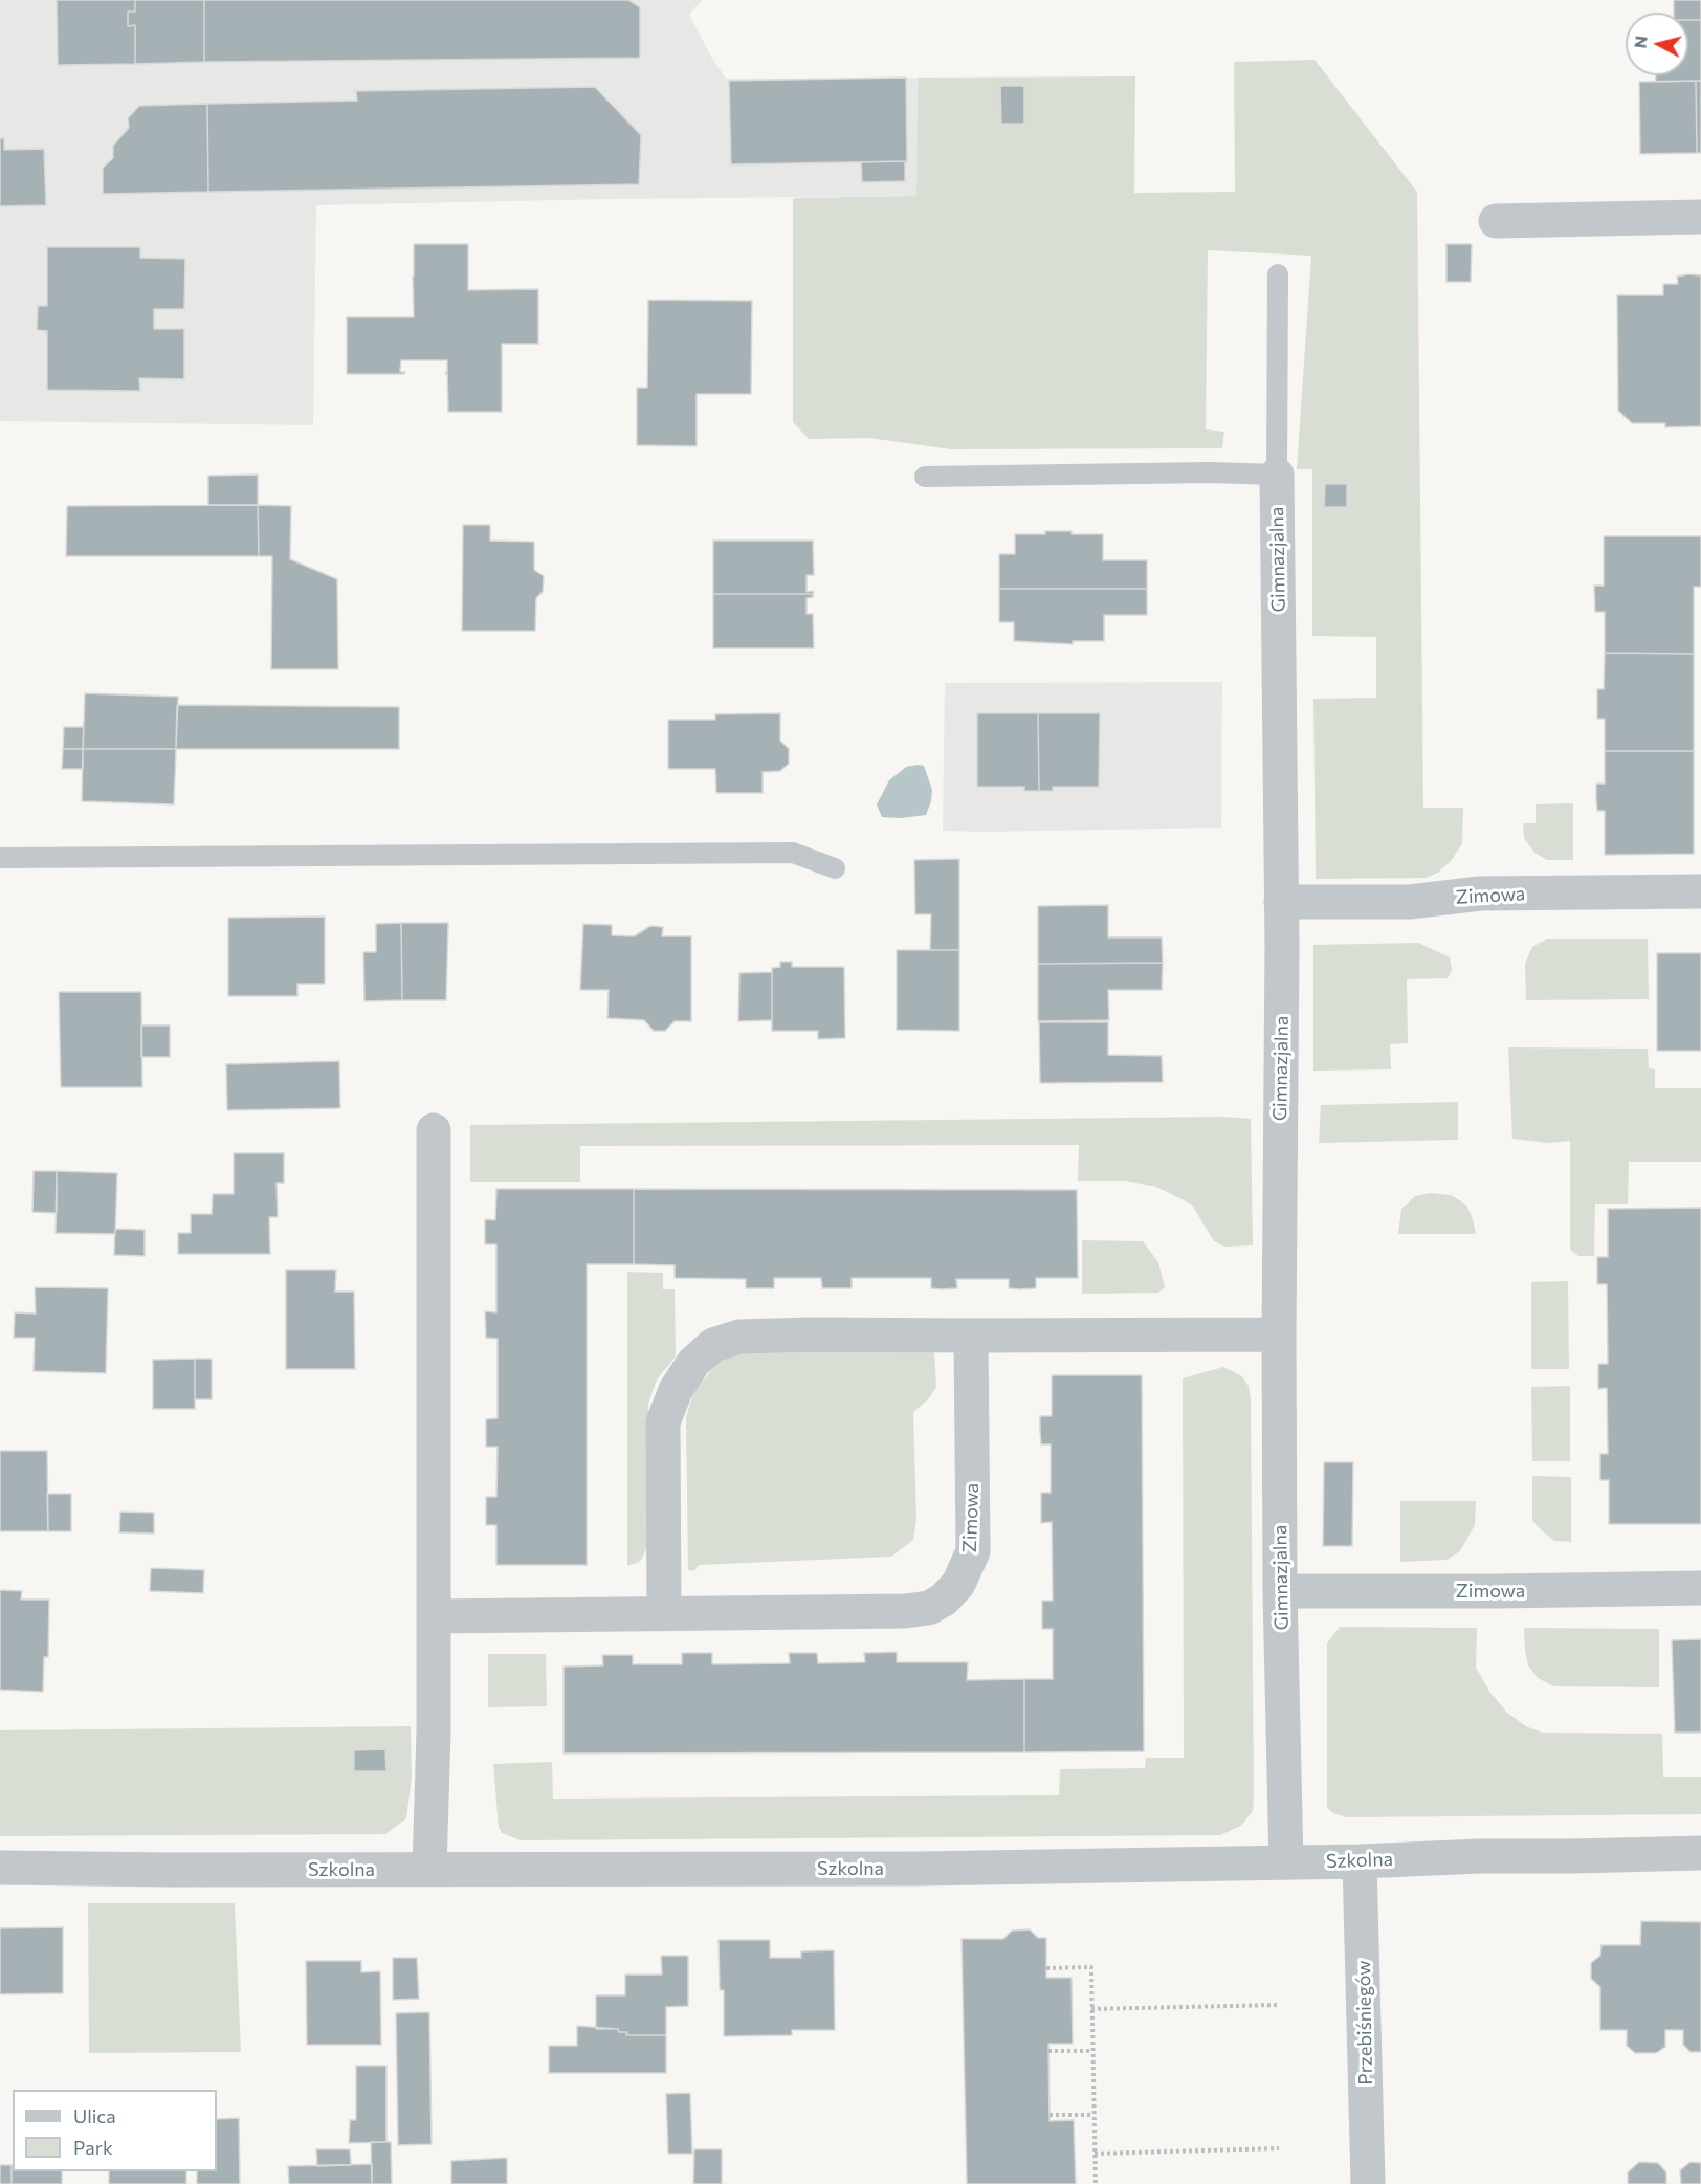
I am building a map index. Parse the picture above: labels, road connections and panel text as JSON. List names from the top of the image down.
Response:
{
  "streets": {
    "street": [
      "Gimnazjalna",
      "Zimowa",
      "Szkolna",
      "Przebiśniegów"
    ]
  },
  "crossings": [
    ["Gimnazjalna", "Zimowa"],
    ["Gimnazjalna", "Szkolna"],
    ["Szkolna", "Przebiśniegów"]
  ],
  "legend": ["Ulica", "Park"],
  "north": "left"
}
